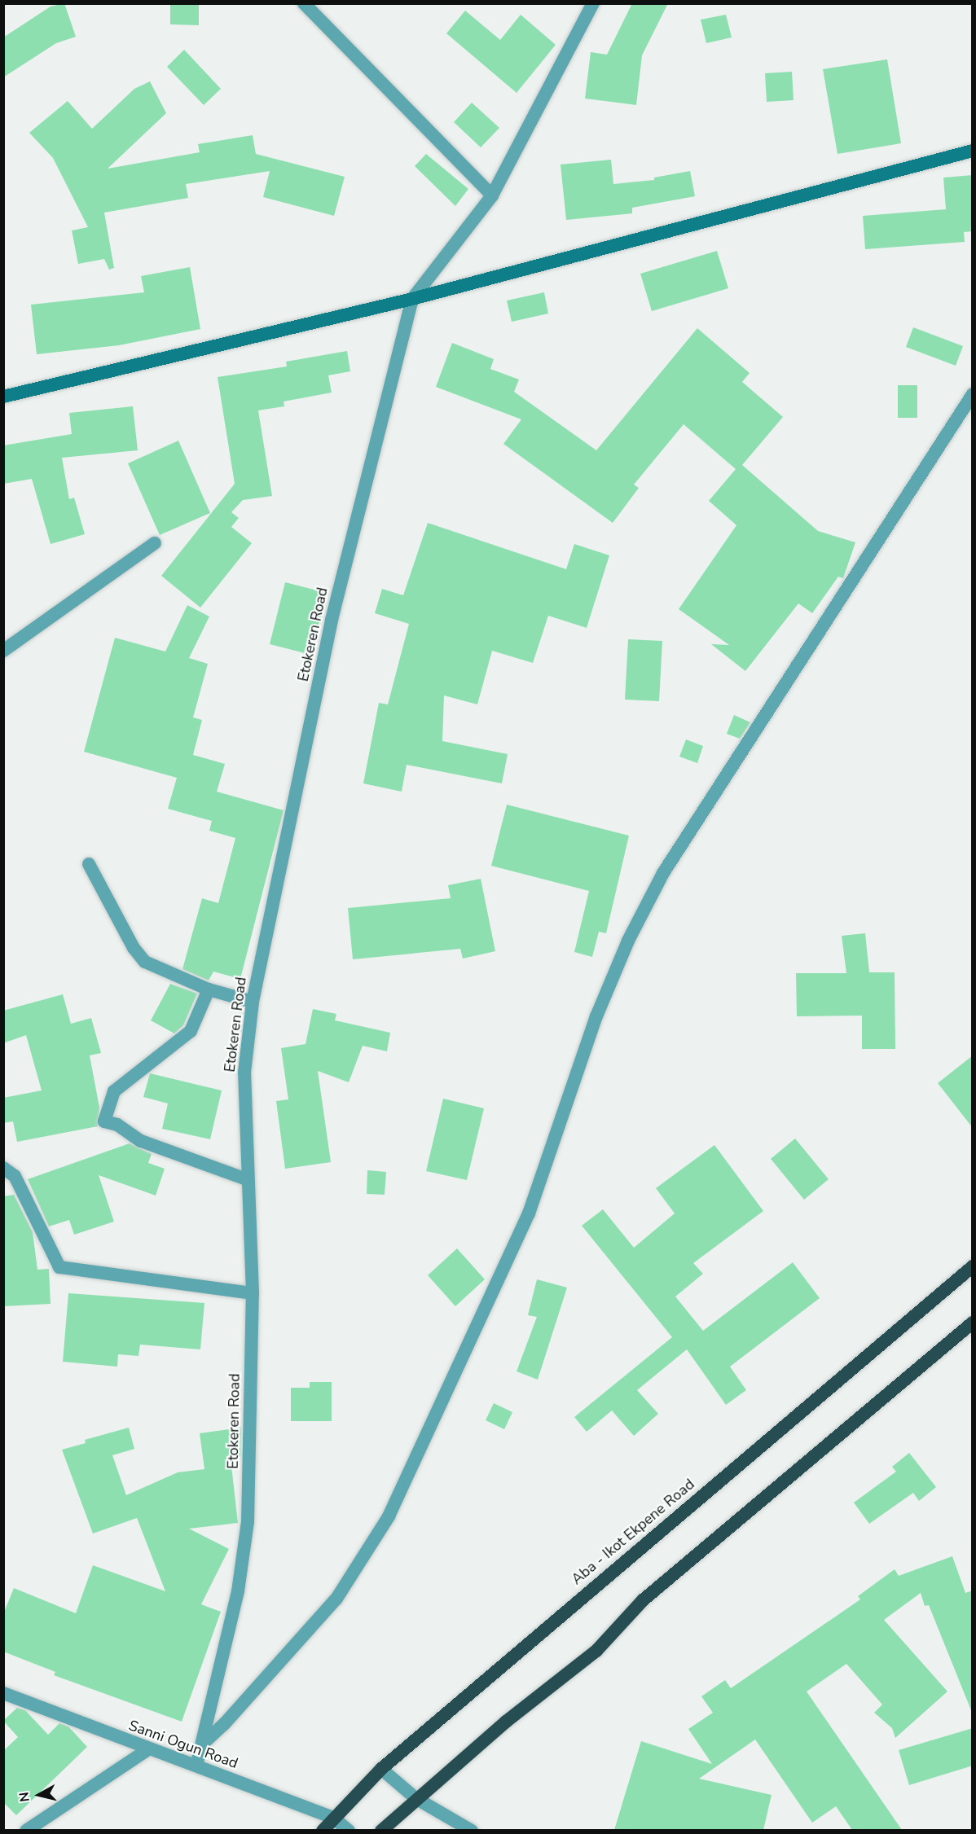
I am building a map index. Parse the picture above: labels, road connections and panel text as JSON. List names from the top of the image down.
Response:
{
  "streets": {
    "highway": ["Aba - Ikot Ekpene Road"],
    "street": ["Etokeren Road", "Sanni Ogun Road"]
  },
  "crossings": [
    ["Etokeren Road", "Sanni Ogun Road"],
    ["Aba - Ikot Ekpene Road", "Sanni Ogun Road"]
  ],
  "north": "left"
}
